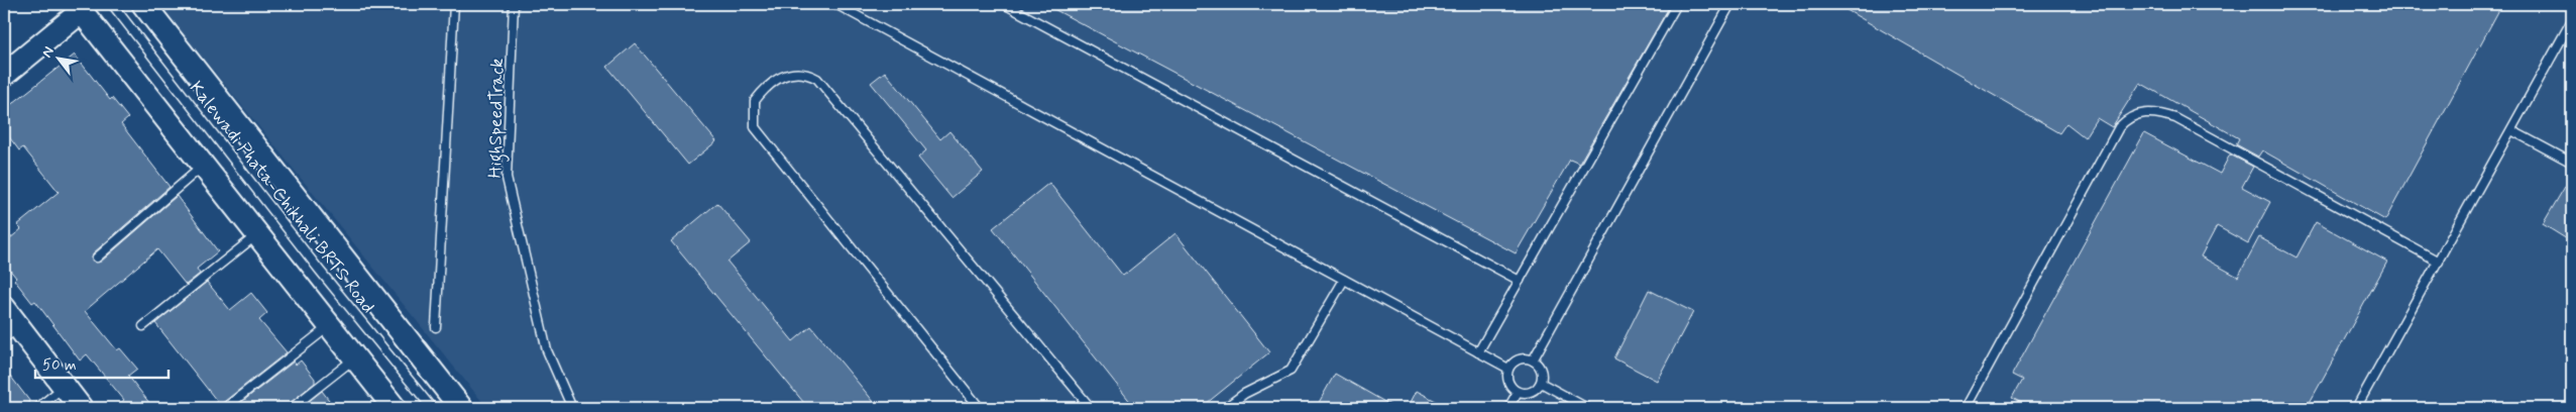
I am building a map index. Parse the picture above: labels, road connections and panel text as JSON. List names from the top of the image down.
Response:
{
  "streets": {
    "lane": ["HighSpeedTrack", "Kalewadi Phata-Chikhali BRTS Road"]
  },
  "scale_bar": "50 m",
  "north": "top left"
}
